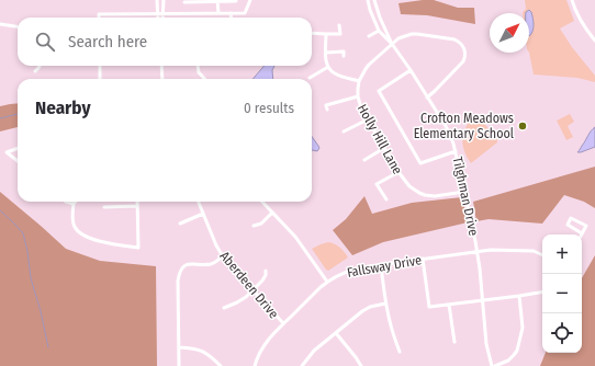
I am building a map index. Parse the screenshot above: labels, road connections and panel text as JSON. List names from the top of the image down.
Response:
{
  "streets": {
    "street": [
      "Holly Hill Lane",
      "Tilghman Drive",
      "Fallsway Drive",
      "Aberdeen Drive"
    ]
  },
  "crossings": [
    ["Holly Hill Lane", "Tilghman Drive"],
    ["Tilghman Drive", "Fallsway Drive"],
    ["Fallsway Drive", "Aberdeen Drive"]
  ],
  "places": ["Crofton Meadows Elementary School"],
  "north": "top right",
  "page": {
    "search": "Search here",
    "heading": ["Nearby", "0 results"],
    "map_buttons": ["+", "−"]
  }
}
